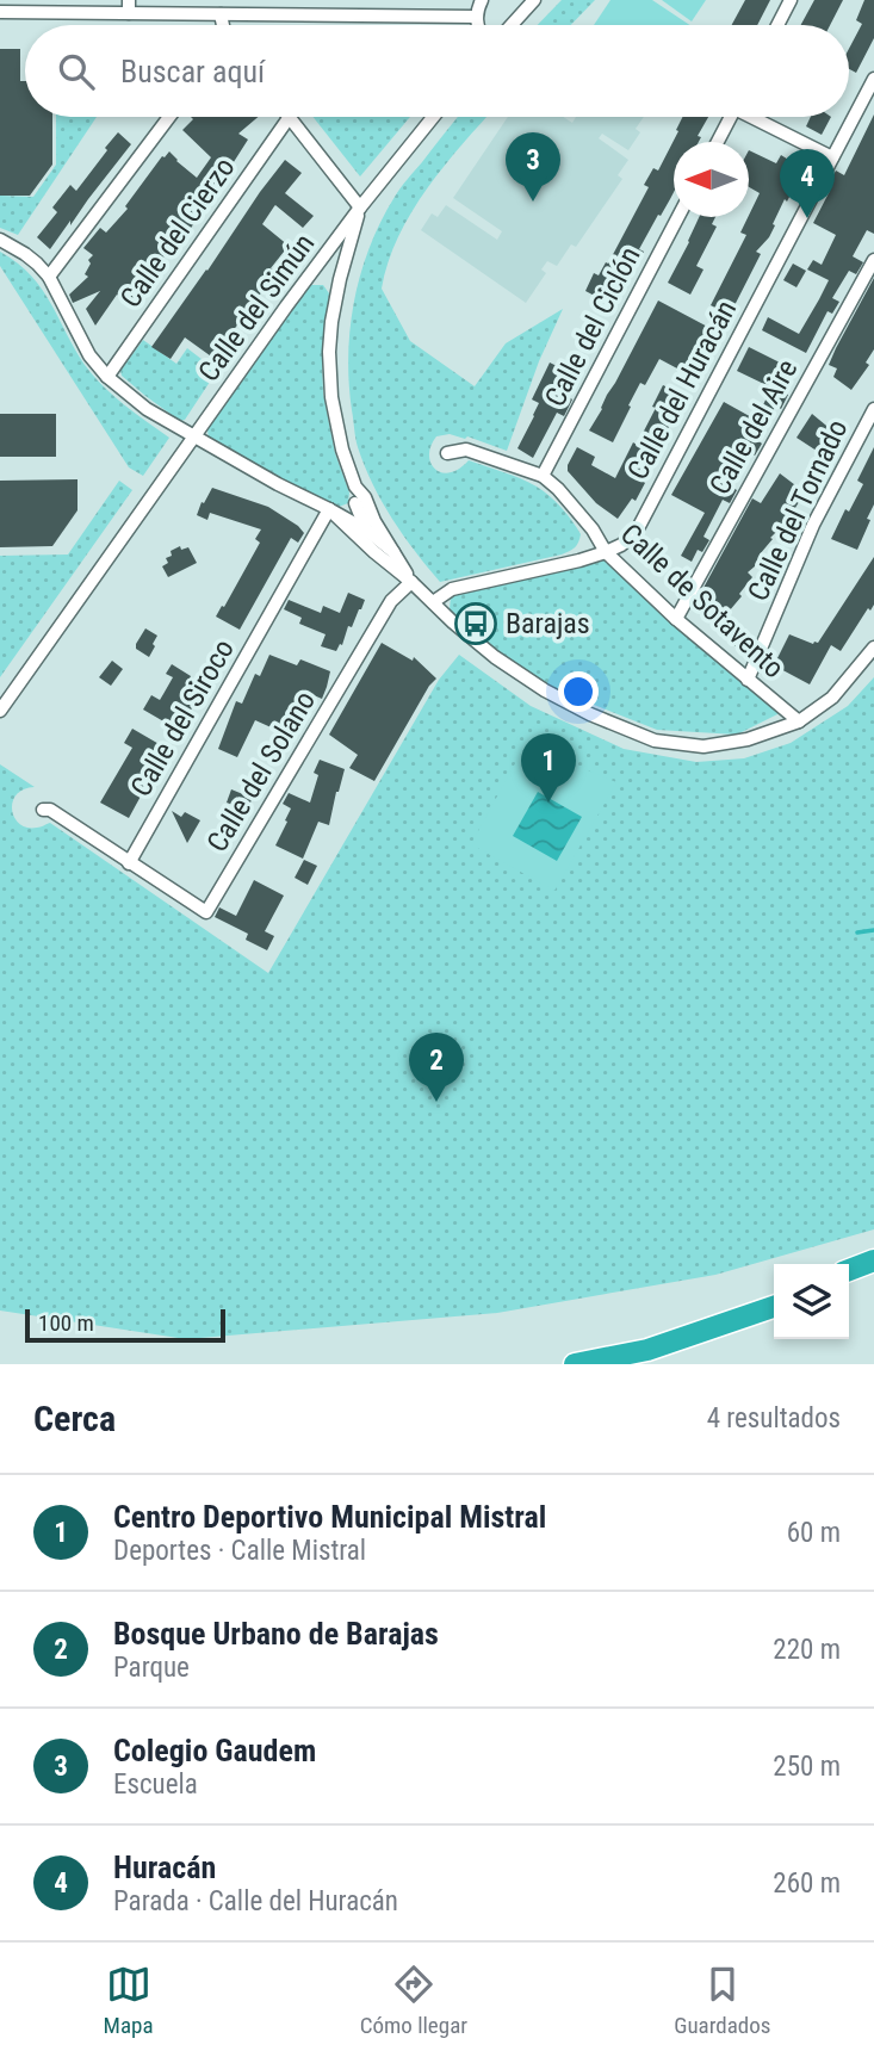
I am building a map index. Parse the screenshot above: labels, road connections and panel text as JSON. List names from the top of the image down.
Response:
{
  "streets": {
    "street": [
      "Calle del Cierzo",
      "Calle del Simún",
      "Calle del Ciclón",
      "Calle del Huracán",
      "Calle del Aire",
      "Calle del Tornado",
      "Calle de Sotavento",
      "Calle del Siroco",
      "Calle del Solano"
    ]
  },
  "crossings": [
    ["Calle del Ciclón", "Calle de Sotavento"],
    ["Calle del Huracán", "Calle de Sotavento"],
    ["Calle del Aire", "Calle de Sotavento"],
    ["Calle del Tornado", "Calle de Sotavento"],
    ["Calle del Siroco", "Calle del Solano"]
  ],
  "places": {
    "bus stop": ["Barajas"]
  },
  "scale_bar": "100 m",
  "north": "left",
  "page": {
    "search": "Buscar aquí",
    "pins": [
      "3",
      "4",
      "1",
      "2"
    ],
    "scale": "100 m",
    "heading": ["Cerca", "4 resultados"],
    "list": [
      {
        "mark": "1",
        "name": "Centro Deportivo Municipal Mistral",
        "note": "Deportes · Calle Mistral",
        "value": "60 m"
      },
      {
        "mark": "2",
        "name": "Bosque Urbano de Barajas",
        "note": "Parque",
        "value": "220 m"
      },
      {
        "mark": "3",
        "name": "Colegio Gaudem",
        "note": "Escuela",
        "value": "250 m"
      },
      {
        "mark": "4",
        "name": "Huracán",
        "note": "Parada · Calle del Huracán",
        "value": "260 m"
      }
    ],
    "nav": ["Mapa", "Cómo llegar", "Guardados"]
  }
}
